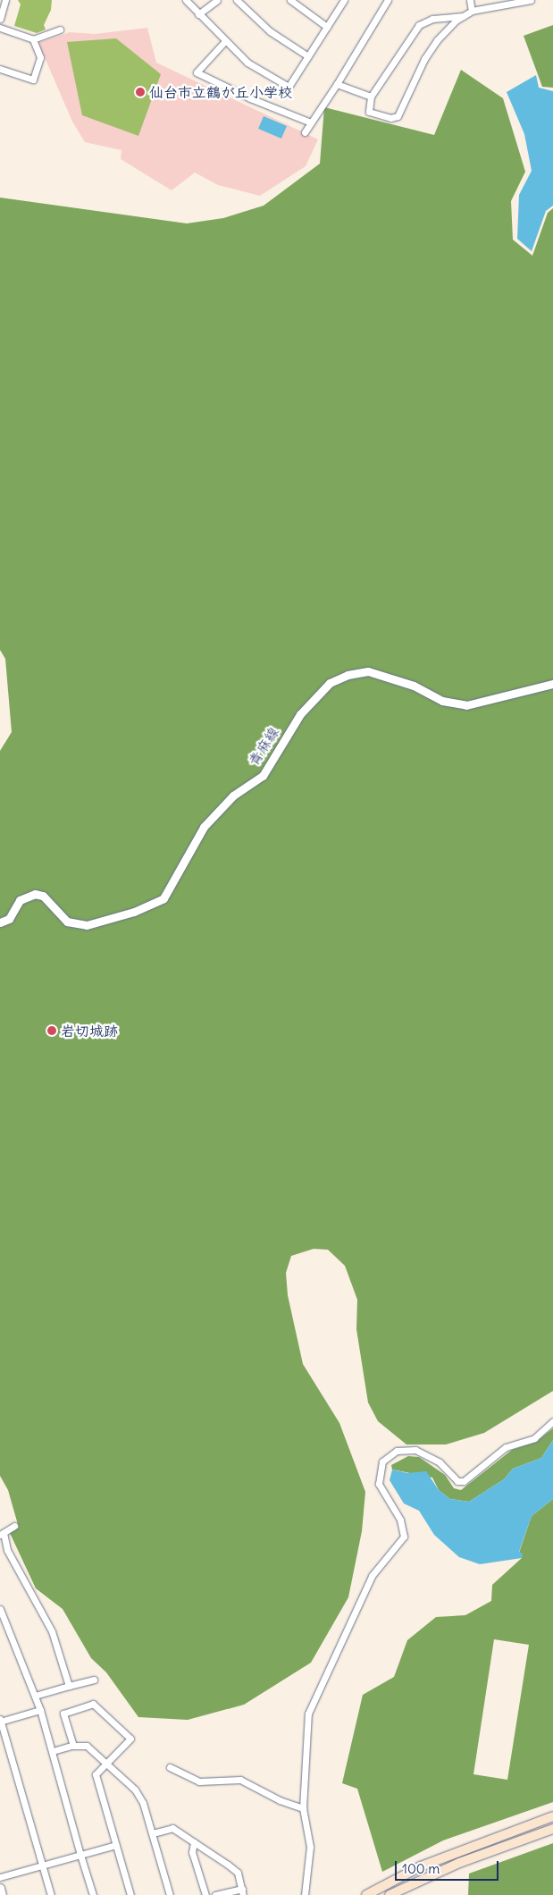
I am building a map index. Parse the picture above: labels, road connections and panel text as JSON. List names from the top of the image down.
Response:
{
  "streets": {
    "street": ["青麻線"]
  },
  "places": ["仙台市立鶴が丘小学校", "岩切城跡"],
  "scale_bar": "100 m"
}
